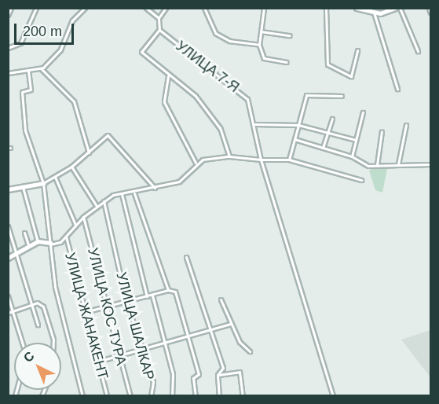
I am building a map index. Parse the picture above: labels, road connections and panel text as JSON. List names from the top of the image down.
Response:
{
  "streets": {
    "street": [
      "УЛИЦА 7-Я",
      "УЛИЦА КОС ТУРА",
      "УЛИЦА ЖАНАКЕНТ",
      "УЛИЦА ШАЛКАР"
    ]
  },
  "scale_bar": "200 m",
  "north": "top left"
}
